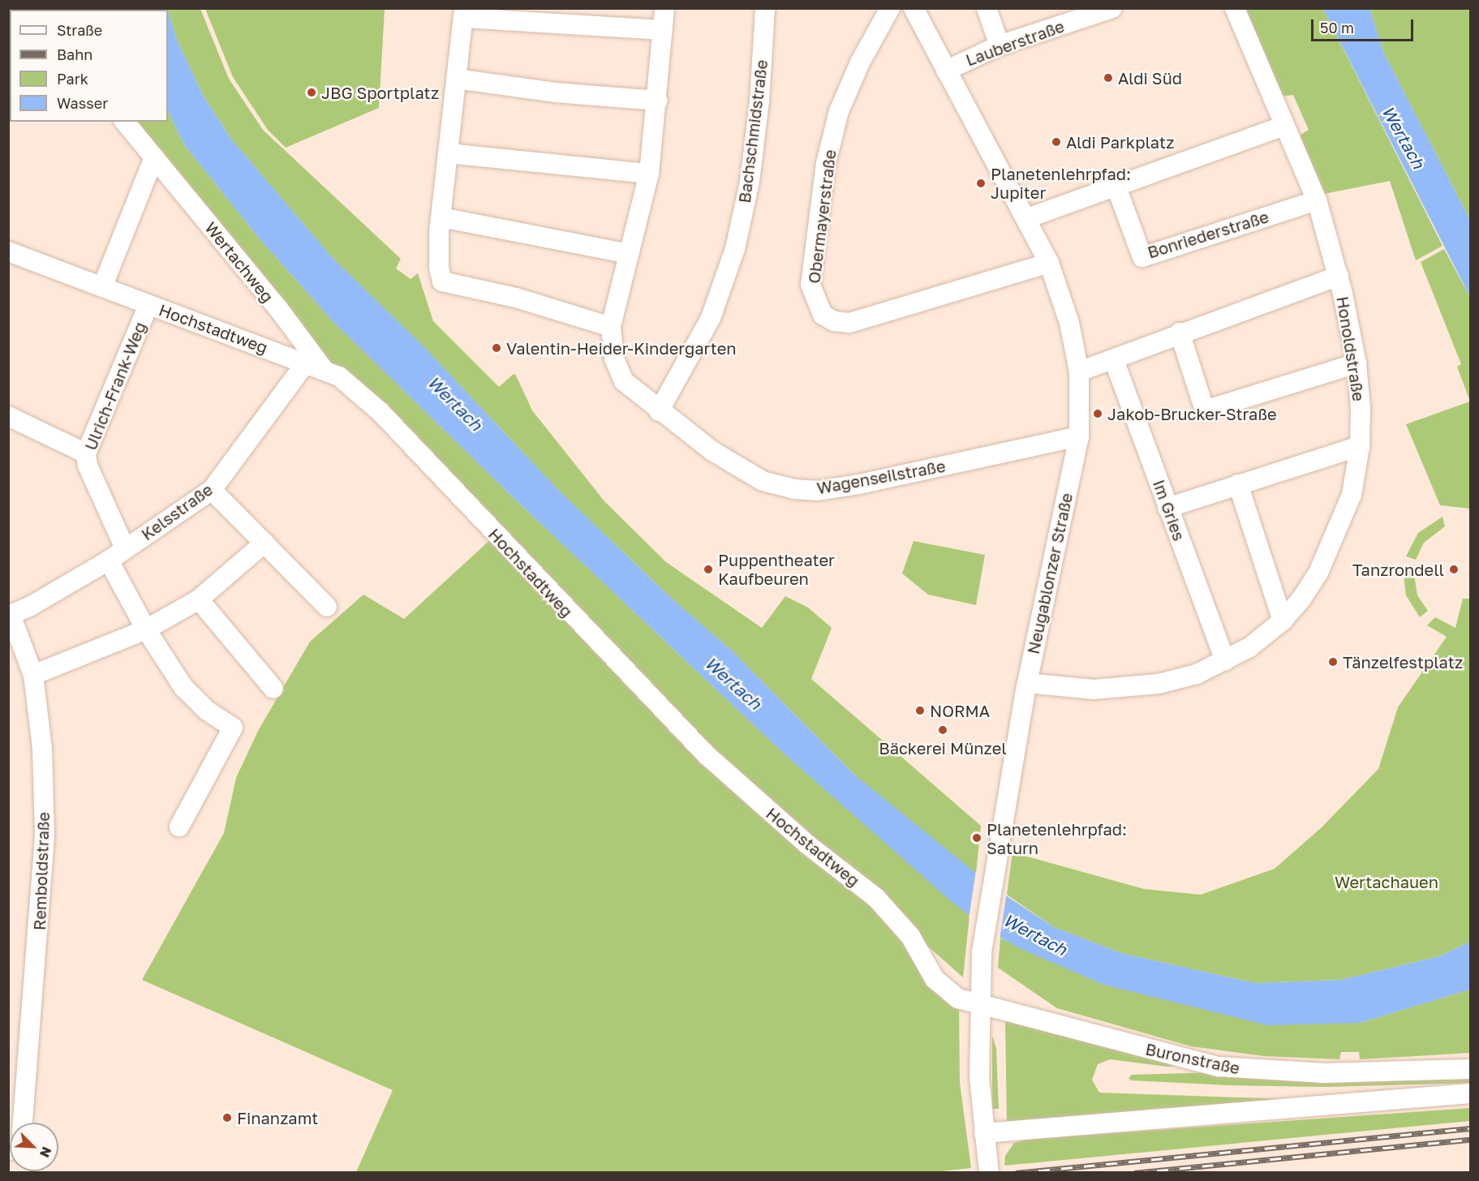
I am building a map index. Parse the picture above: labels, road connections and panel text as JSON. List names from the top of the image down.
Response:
{
  "streets": {
    "street": [
      "Lauberstraße",
      "Bachschmidstraße",
      "Obermayerstraße",
      "Bonriederstraße",
      "Wertachweg",
      "Hochstadtweg",
      "Honoldstraße",
      "Ulrich-Frank-Weg",
      "Wagenseilstraße",
      "Im Gries",
      "Kelsstraße",
      "Neugablonzer Straße",
      "Remboldstraße",
      "Buronstraße"
    ]
  },
  "crossings": [
    ["Lauberstraße", "Neugablonzer Straße"],
    ["Bachschmidstraße", "Wagenseilstraße"],
    ["Obermayerstraße", "Neugablonzer Straße"],
    ["Bonriederstraße", "Honoldstraße"],
    ["Wertachweg", "Hochstadtweg"],
    ["Wertachweg", "Kelsstraße"],
    ["Hochstadtweg", "Ulrich-Frank-Weg"],
    ["Hochstadtweg", "Kelsstraße"],
    ["Hochstadtweg", "Neugablonzer Straße"],
    ["Hochstadtweg", "Buronstraße"],
    ["Honoldstraße", "Im Gries"],
    ["Honoldstraße", "Neugablonzer Straße"],
    ["Ulrich-Frank-Weg", "Kelsstraße"],
    ["Wagenseilstraße", "Neugablonzer Straße"],
    ["Kelsstraße", "Remboldstraße"],
    ["Neugablonzer Straße", "Buronstraße"]
  ],
  "water": ["Wertach"],
  "parks": ["Wertachauen"],
  "places": [
    "Aldi Süd",
    "JBG Sportplatz",
    "Aldi Parkplatz",
    "Planetenlehrpfad: Jupiter",
    "Valentin-Heider-Kindergarten",
    "Jakob-Brucker-Straße",
    "Puppentheater Kaufbeuren",
    "Tanzrondell",
    "Tänzelfestplatz",
    "NORMA",
    "Bäckerei Münzel",
    "Planetenlehrpfad: Saturn",
    "Finanzamt"
  ],
  "legend": [
    "Straße",
    "Bahn",
    "Park",
    "Wasser"
  ],
  "scale_bar": "50 m",
  "north": "bottom right"
}
